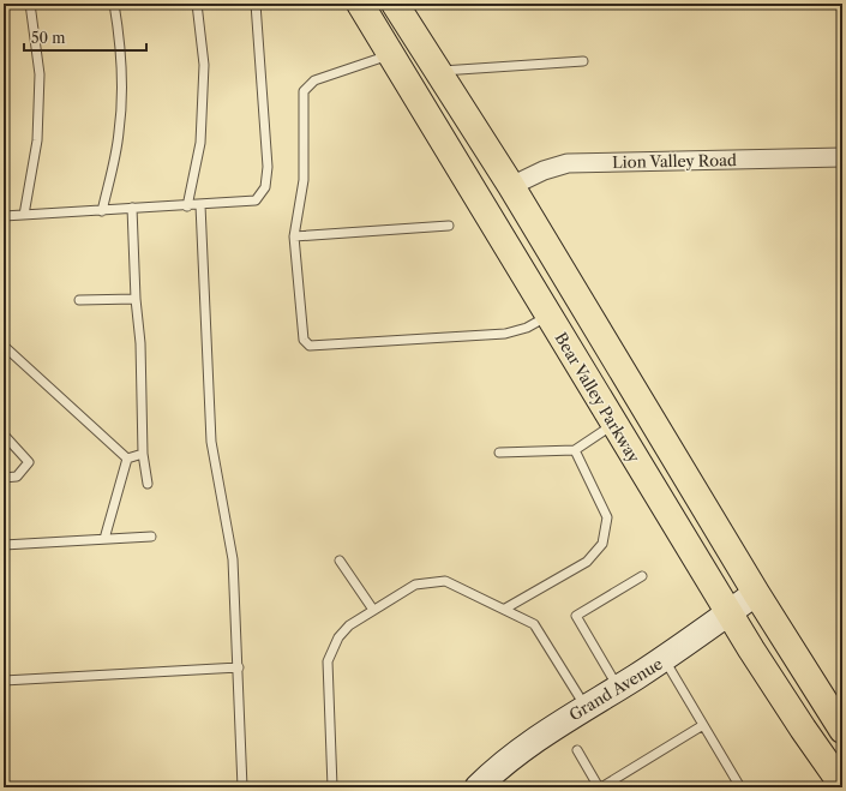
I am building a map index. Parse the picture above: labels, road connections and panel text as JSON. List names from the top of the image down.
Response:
{
  "streets": {
    "main road": ["Bear Valley Parkway", "Grand Avenue"],
    "street": ["Lion Valley Road"]
  },
  "crossings": [
    ["Bear Valley Parkway", "Grand Avenue"]
  ],
  "scale_bar": "50 m"
}
